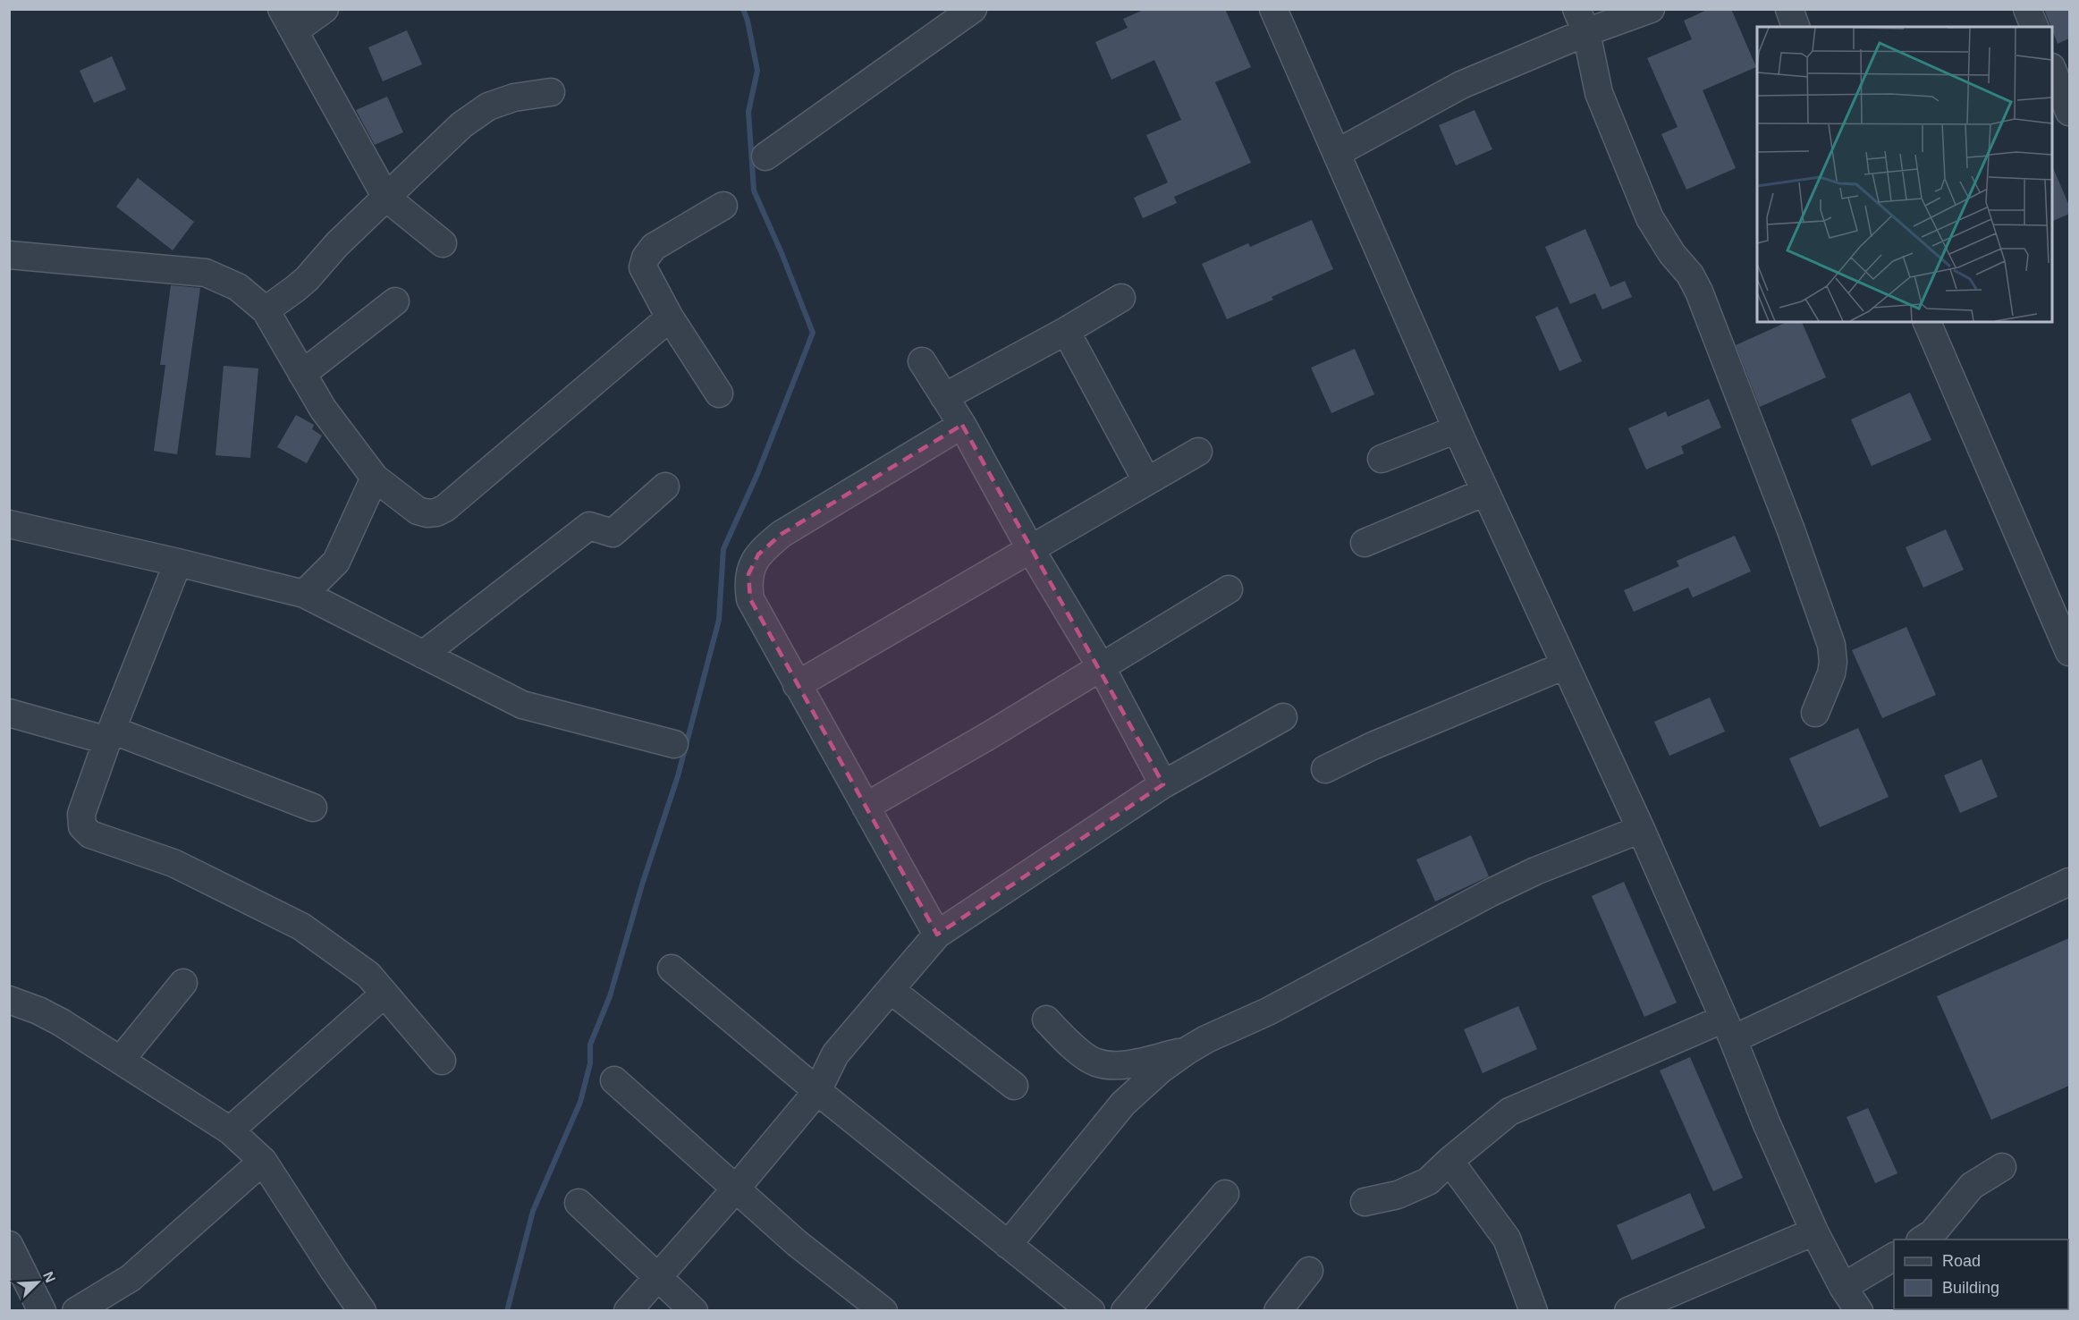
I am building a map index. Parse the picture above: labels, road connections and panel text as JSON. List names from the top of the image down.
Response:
{
  "legend": ["Road", "Building"],
  "north": "top right"
}
